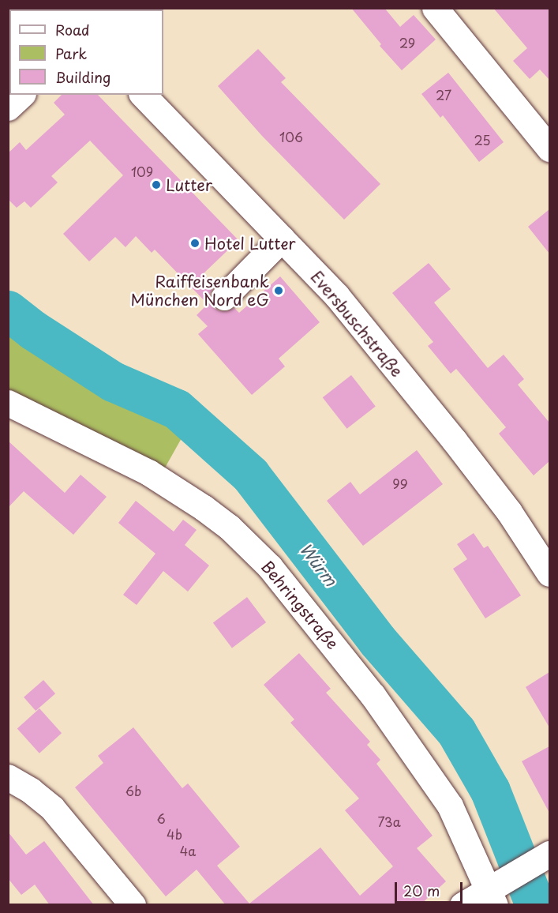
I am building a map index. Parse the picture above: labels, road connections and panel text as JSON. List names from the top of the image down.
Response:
{
  "streets": {
    "street": ["Eversbuschstraße", "Behringstraße"]
  },
  "water": ["Würm"],
  "places": ["Lutter", "Hotel Lutter", "Raiffeisenbank München Nord eG"],
  "house_numbers": [
    "29",
    "27",
    "106",
    "25",
    "109",
    "99",
    "6b",
    "6",
    "73a",
    "4b",
    "4a"
  ],
  "legend": ["Road", "Park", "Building"],
  "scale_bar": "20 m"
}
